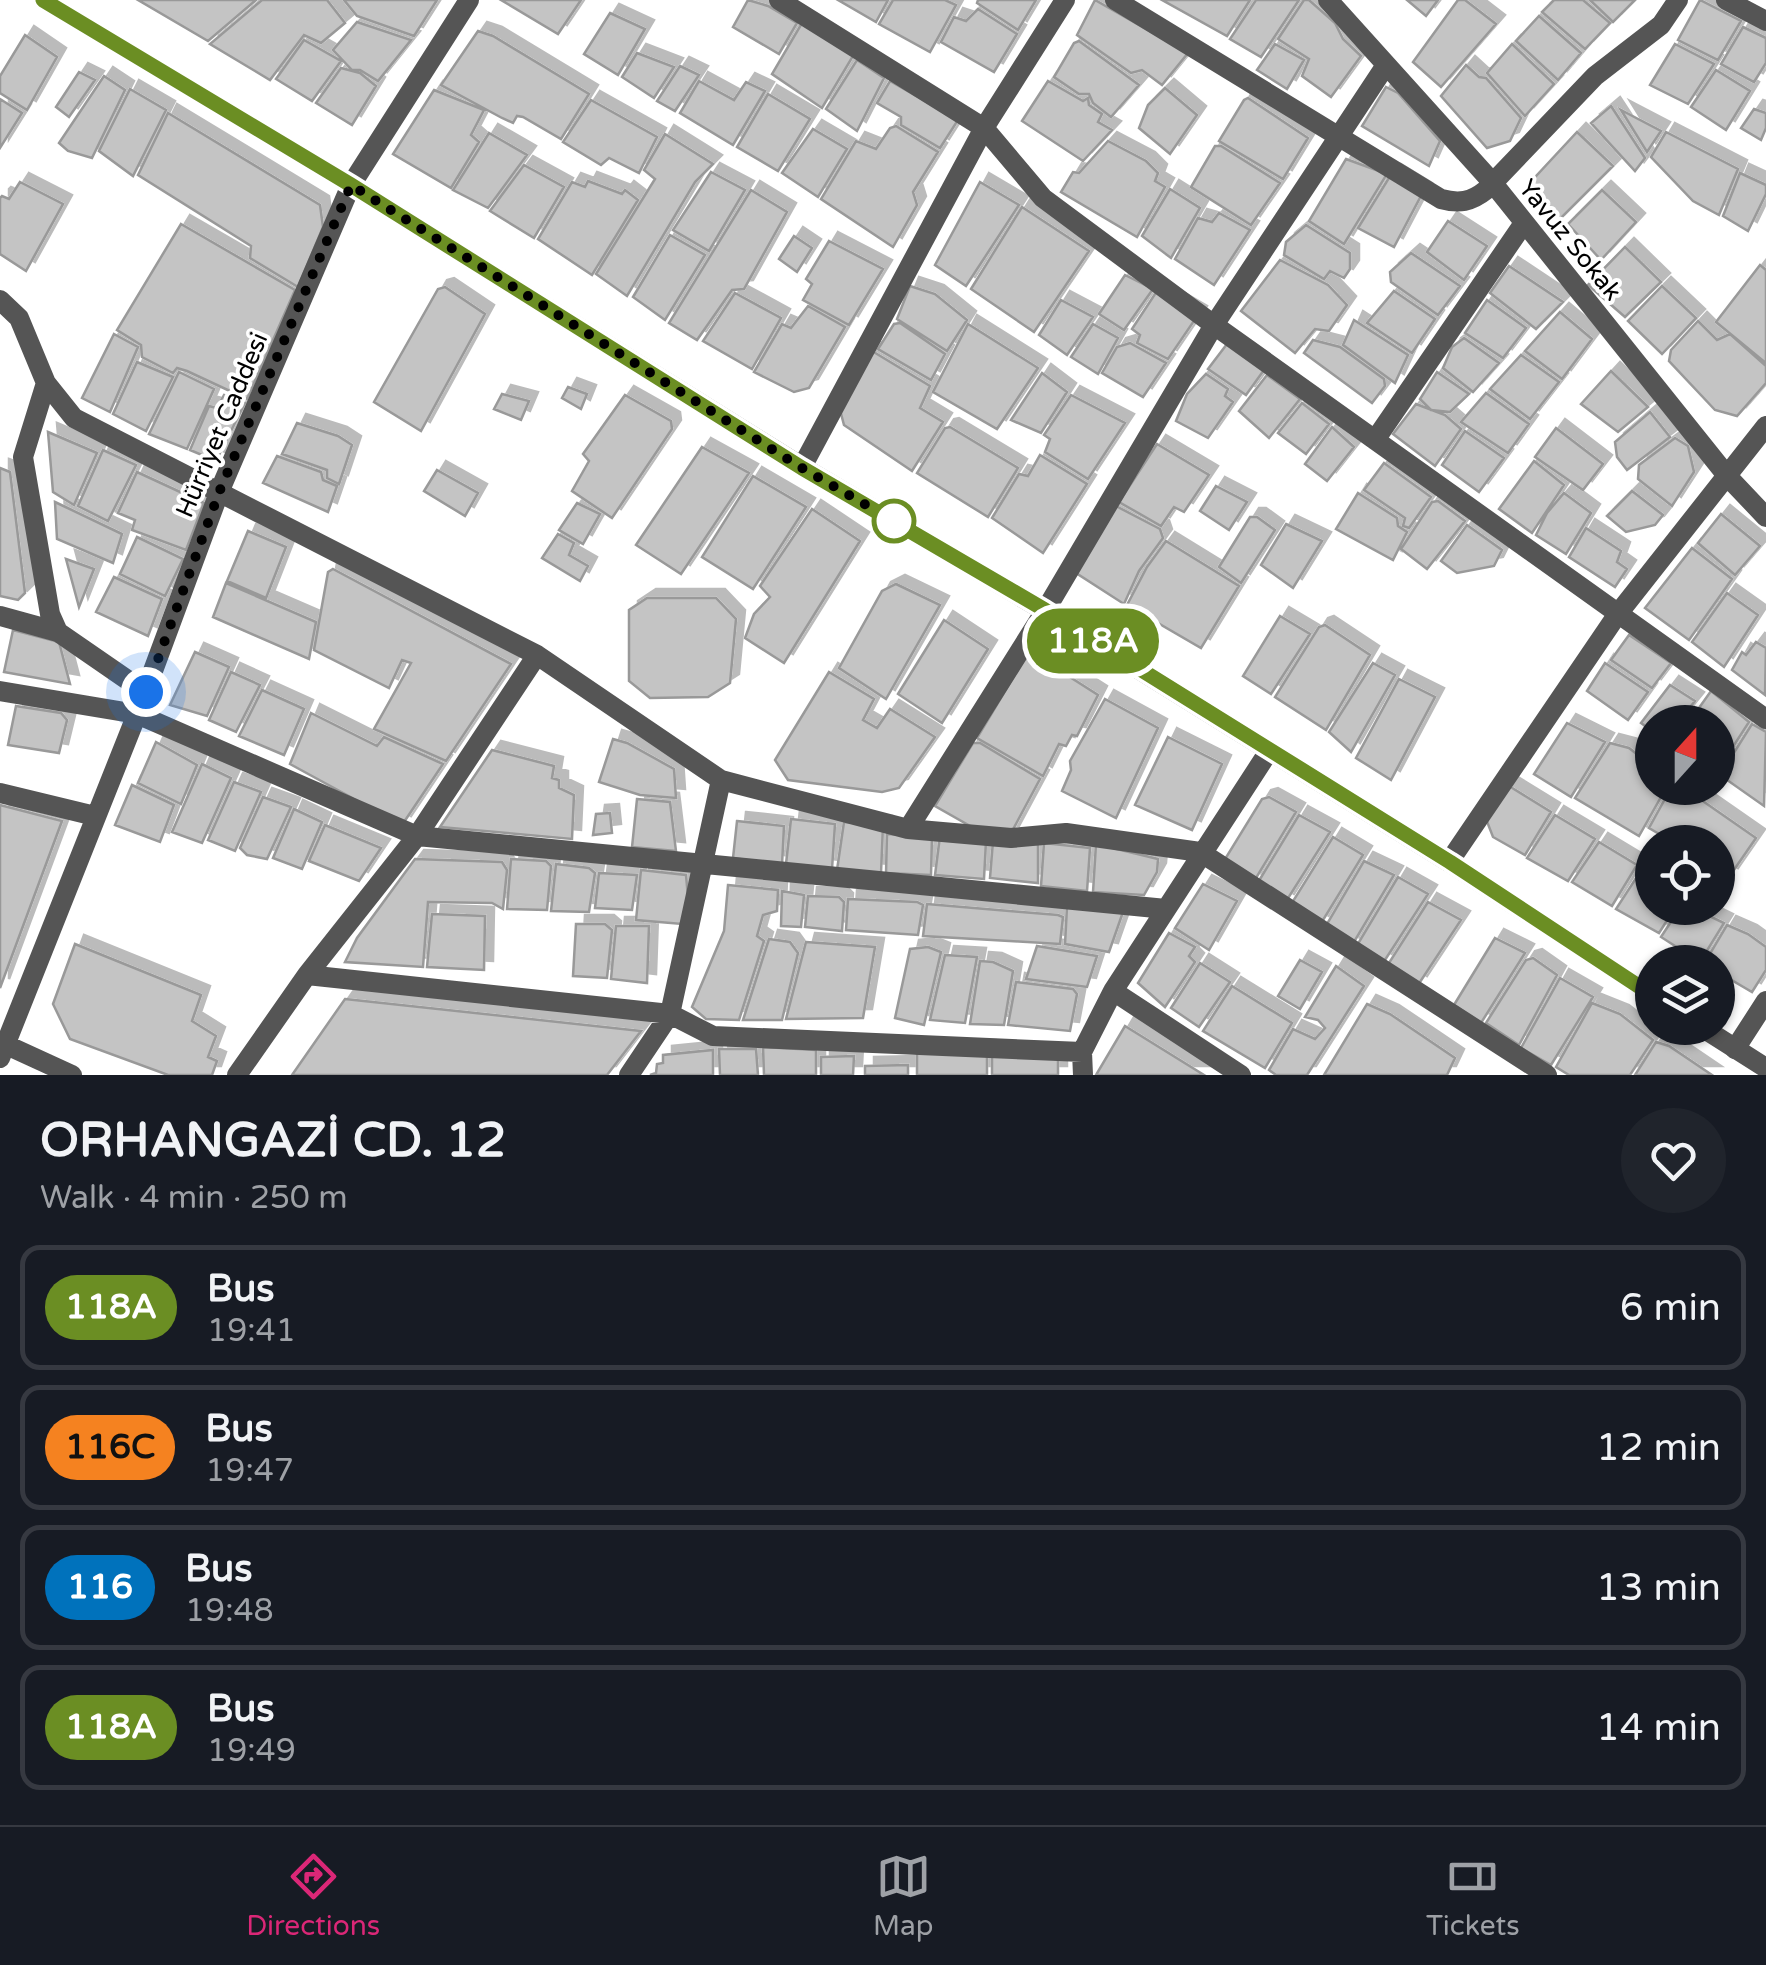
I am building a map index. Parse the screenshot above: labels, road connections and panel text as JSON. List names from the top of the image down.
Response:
{
  "streets": {
    "street": ["Yavuz Sokak", "Hürriyet Caddesi"]
  },
  "lines": ["bus line 118A"],
  "north": "top",
  "page": {
    "on_map": "118A",
    "heading": ["ORHANGAZİ CD. 12", "Walk · 4 min · 250 m"],
    "list": [
      {
        "mark": "118A",
        "name": "Bus",
        "note": "19:41",
        "value": "6 min"
      },
      {
        "mark": "116C",
        "name": "Bus",
        "note": "19:47",
        "value": "12 min"
      },
      {
        "mark": "116",
        "name": "Bus",
        "note": "19:48",
        "value": "13 min"
      },
      {
        "mark": "118A",
        "name": "Bus",
        "note": "19:49",
        "value": "14 min"
      }
    ],
    "tabs": ["Directions", "Map", "Tickets"]
  }
}
